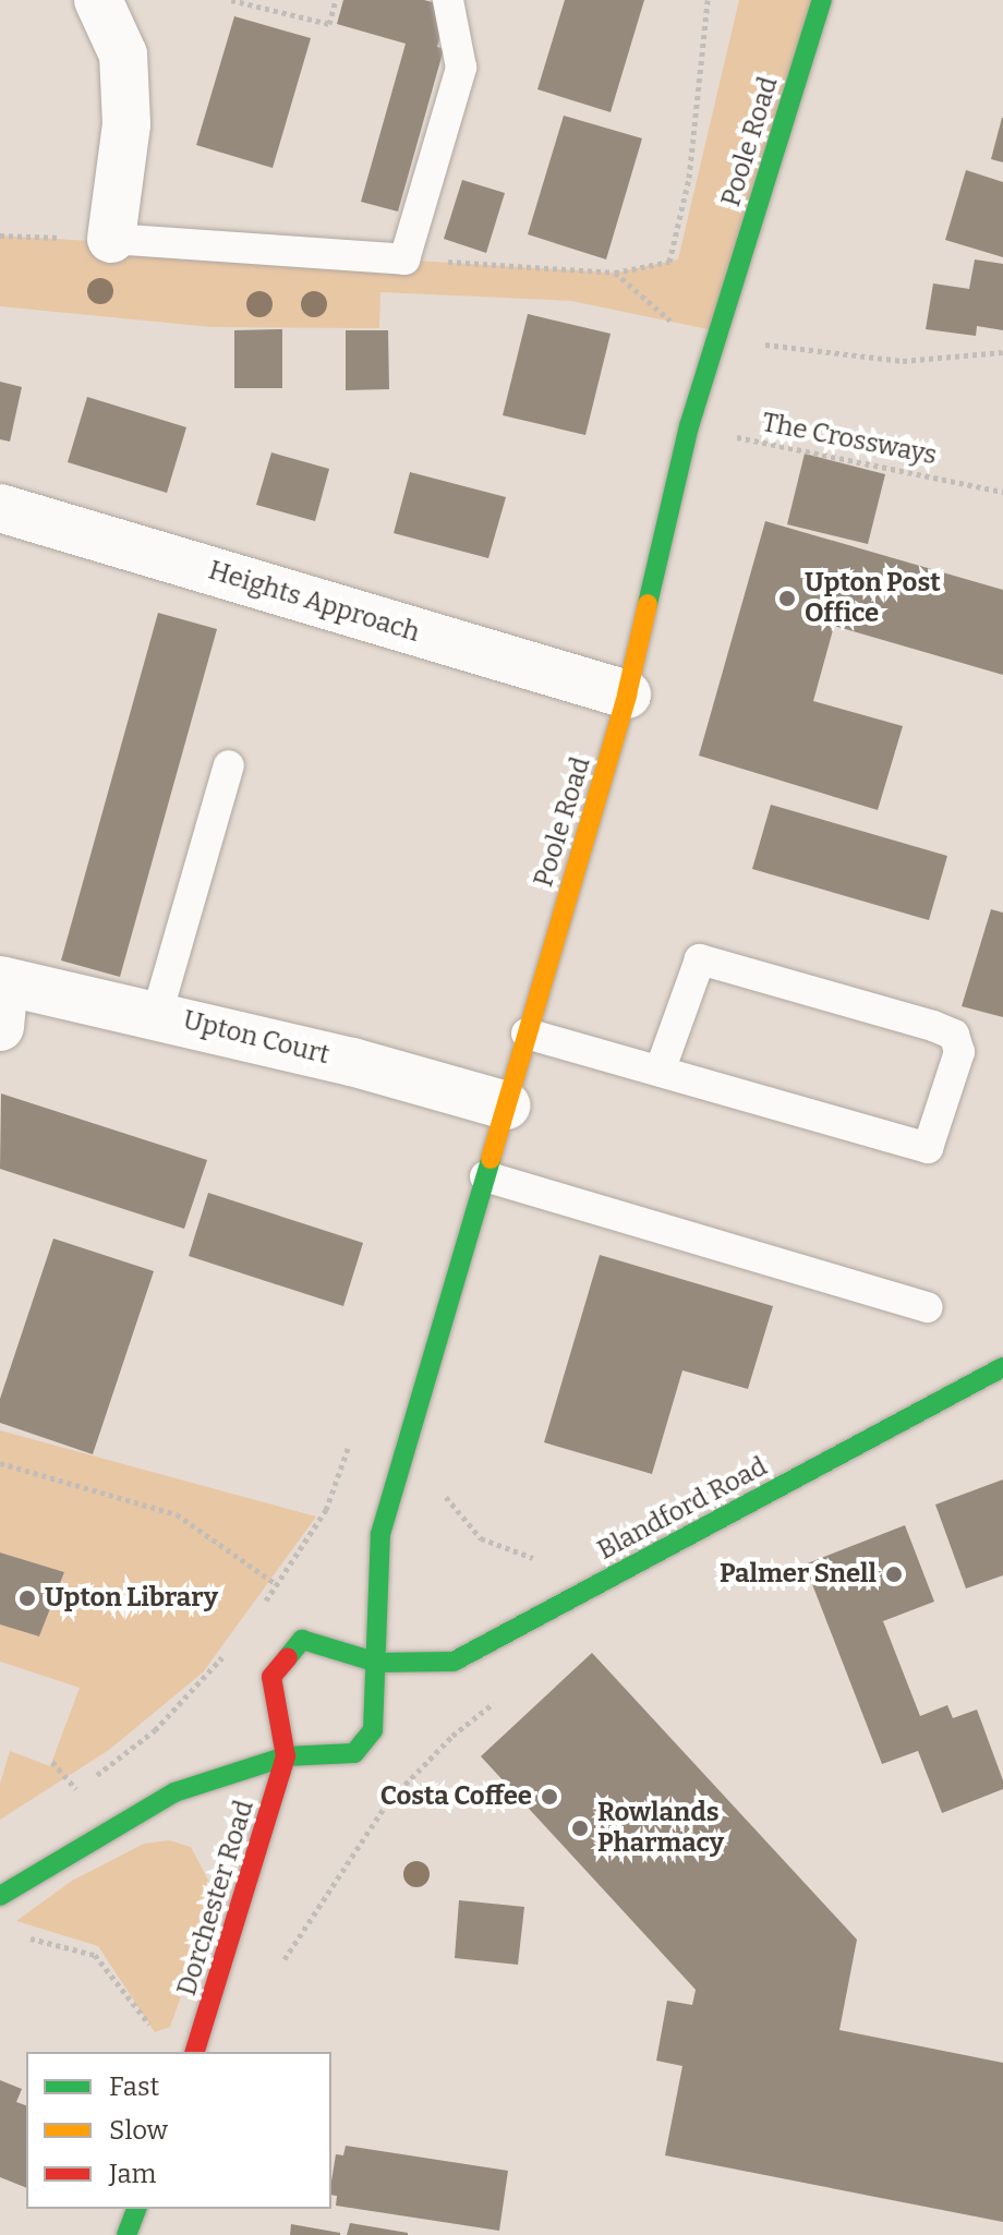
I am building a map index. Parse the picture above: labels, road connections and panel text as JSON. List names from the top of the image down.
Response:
{
  "streets": {
    "main road": ["Poole Road", "Blandford Road", "Dorchester Road"],
    "street": ["Heights Approach", "Upton Court"],
    "path": ["The Crossways"]
  },
  "crossings": [
    ["Poole Road", "The Crossways"],
    ["Poole Road", "Heights Approach"],
    ["Poole Road", "Upton Court"],
    ["Poole Road", "Blandford Road"],
    ["Poole Road", "Dorchester Road"],
    ["Blandford Road", "Dorchester Road"]
  ],
  "places": [
    "Upton Post Office",
    "Palmer Snell",
    "Upton Library",
    "Costa Coffee",
    "Rowlands Pharmacy"
  ],
  "legend": ["Fast", "Slow", "Jam"]
}
